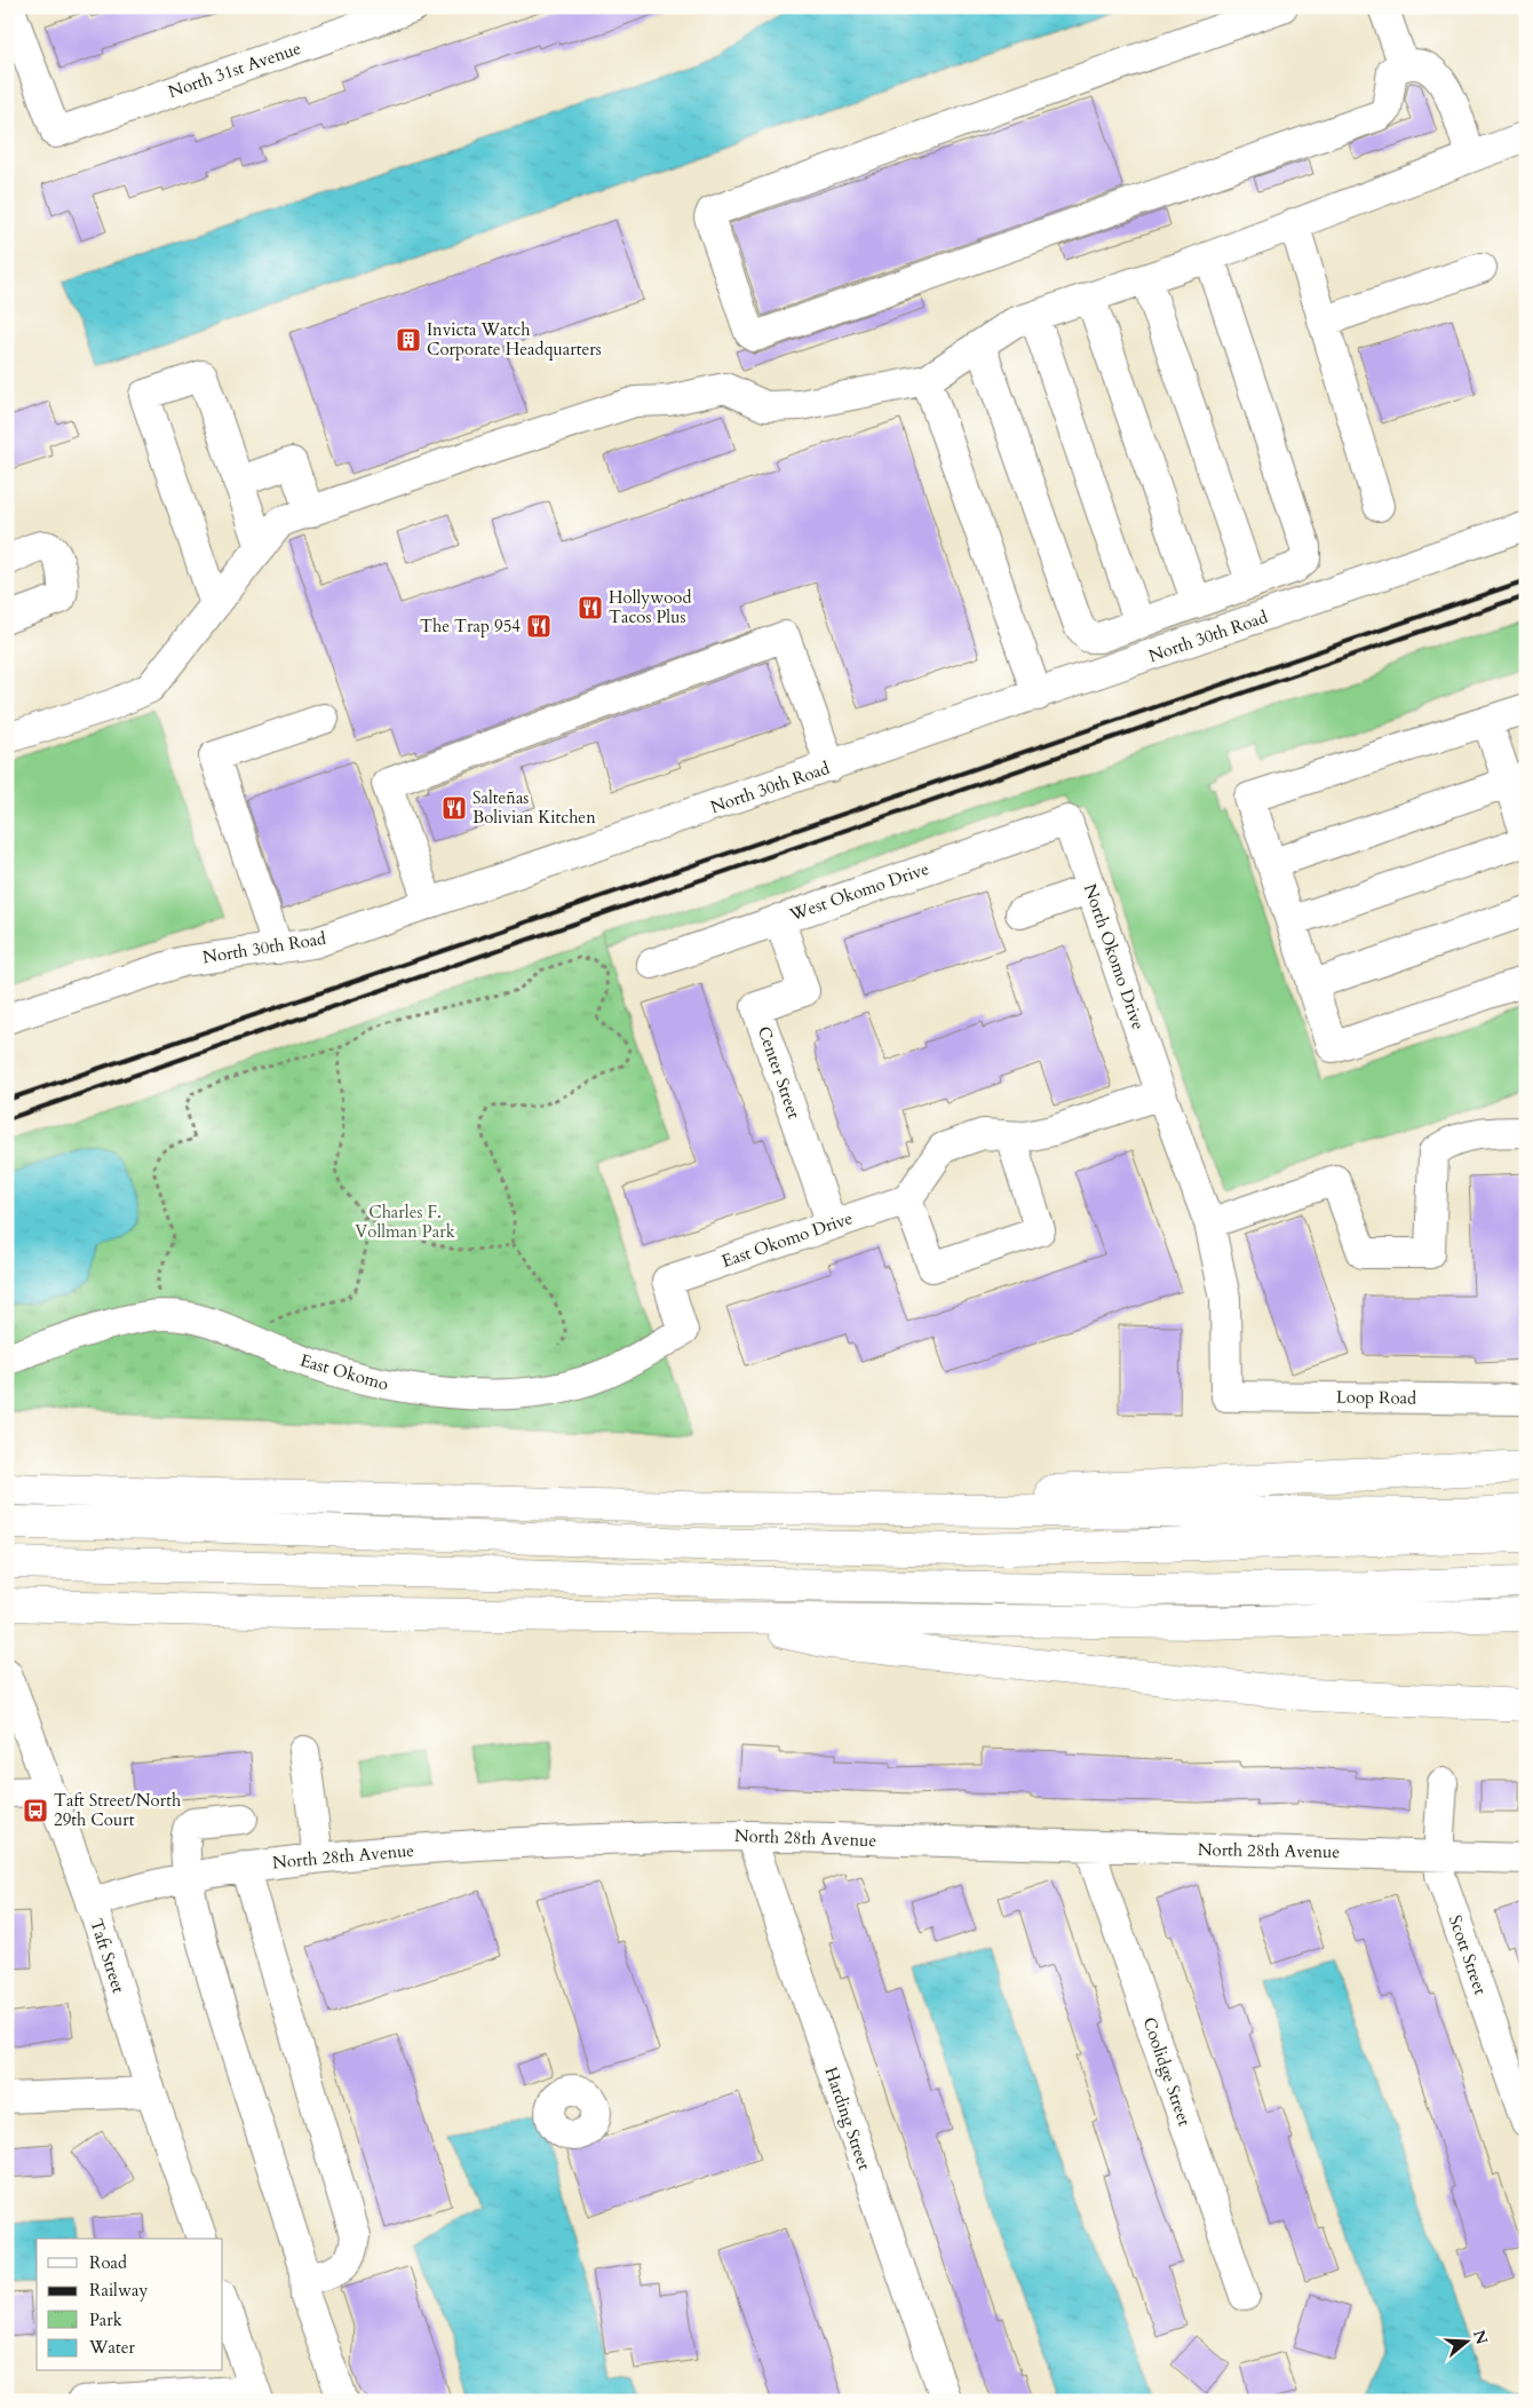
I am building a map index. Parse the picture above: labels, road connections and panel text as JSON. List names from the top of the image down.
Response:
{
  "streets": {
    "street": [
      "North 31st Avenue",
      "North 30th Road",
      "West Okomo Drive",
      "North Okomo Drive",
      "Center Street",
      "East Okomo Drive",
      "East Okomo",
      "Loop Road",
      "North 28th Avenue",
      "Scott Street",
      "Taft Street",
      "Coolidge Street",
      "Harding Street"
    ]
  },
  "crossings": [
    ["West Okomo Drive", "North Okomo Drive"],
    ["West Okomo Drive", "Center Street"],
    ["North Okomo Drive", "Loop Road"],
    ["Center Street", "East Okomo Drive"],
    ["East Okomo Drive", "East Okomo"],
    ["North 28th Avenue", "Scott Street"],
    ["North 28th Avenue", "Taft Street"],
    ["North 28th Avenue", "Coolidge Street"],
    ["North 28th Avenue", "Harding Street"]
  ],
  "parks": ["Charles F. Vollman Park"],
  "places": {
    "building": ["Invicta Watch Corporate Headquarters"],
    "restaurant": ["Hollywood Tacos Plus", "The Trap 954", "Salteñas Bolivian Kitchen"],
    "bus stop": ["Taft Street/North 29th Court"]
  },
  "legend": [
    "Road",
    "Railway",
    "Park",
    "Water"
  ],
  "north": "right"
}
